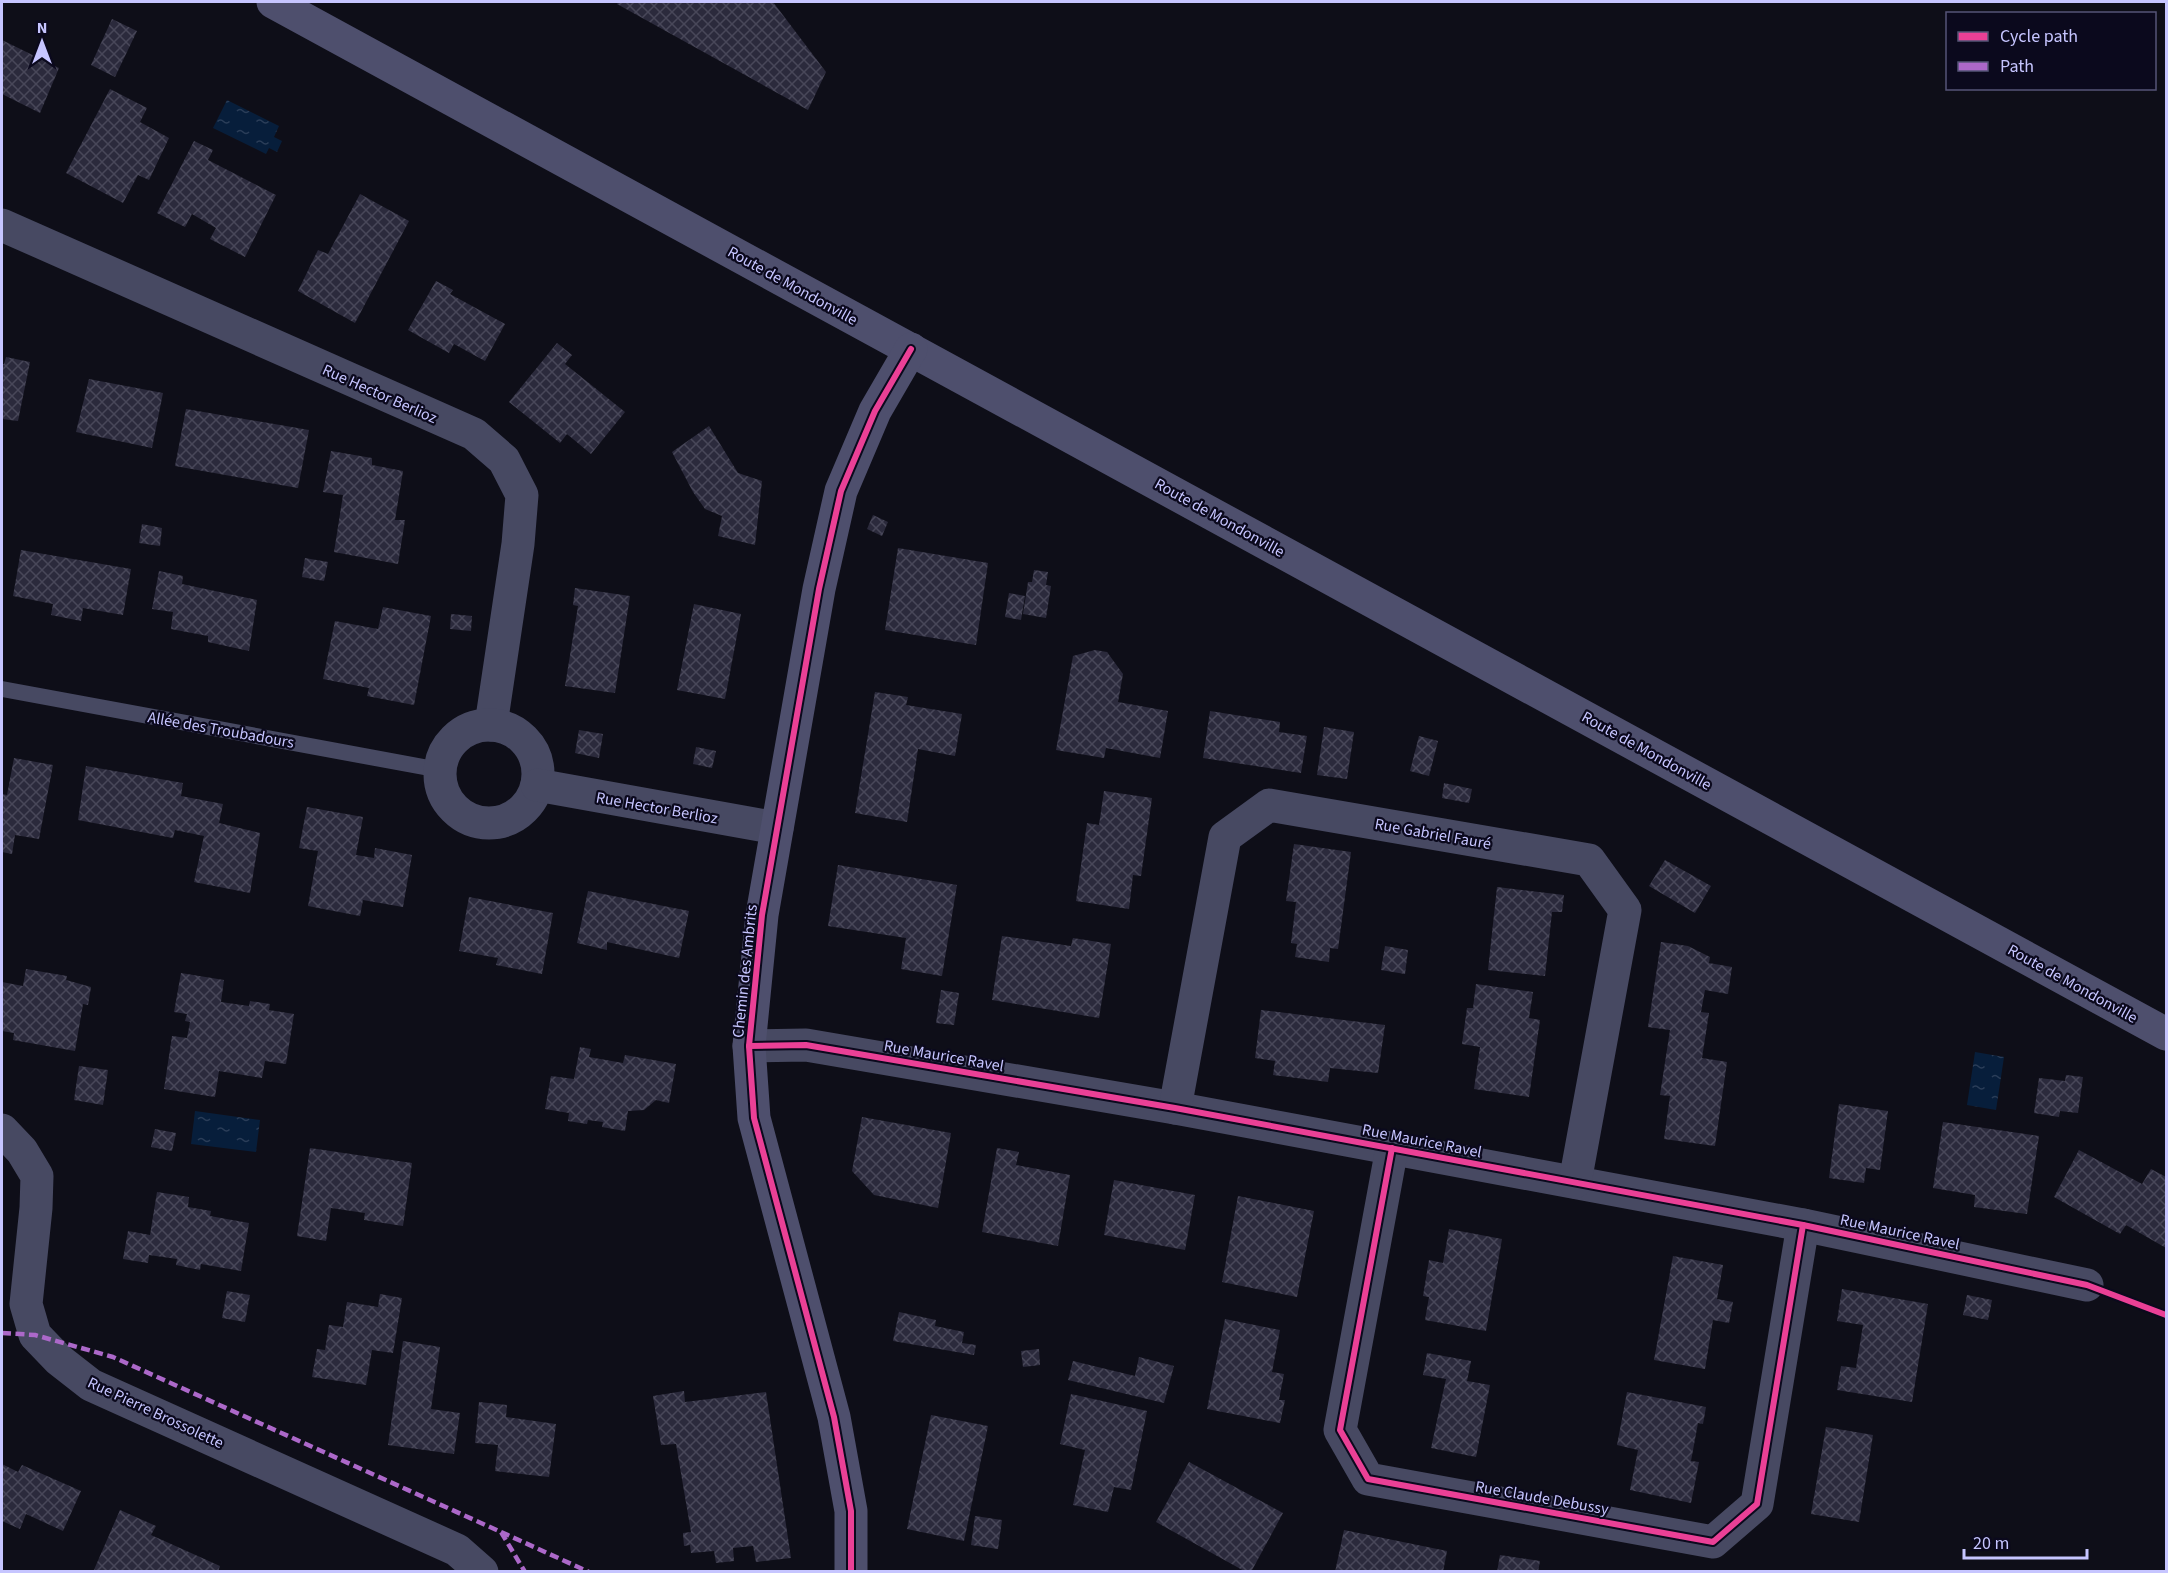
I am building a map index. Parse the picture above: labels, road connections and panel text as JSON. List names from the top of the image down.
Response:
{
  "streets": {
    "main road": ["Route de Mondonville", "Chemin des Ambrits"],
    "street": [
      "Rue Hector Berlioz",
      "Rue Gabriel Fauré",
      "Rue Maurice Ravel",
      "Rue Pierre Brossolette",
      "Rue Claude Debussy"
    ],
    "lane": ["Allée des Troubadours"]
  },
  "crossings": [
    ["Route de Mondonville", "Chemin des Ambrits"],
    ["Rue Hector Berlioz", "Allée des Troubadours"],
    ["Rue Hector Berlioz", "Chemin des Ambrits"],
    ["Rue Gabriel Fauré", "Rue Maurice Ravel"],
    ["Chemin des Ambrits", "Rue Maurice Ravel"],
    ["Rue Maurice Ravel", "Rue Claude Debussy"]
  ],
  "legend": ["Cycle path", "Path"],
  "scale_bar": "20 m",
  "north": "top"
}
